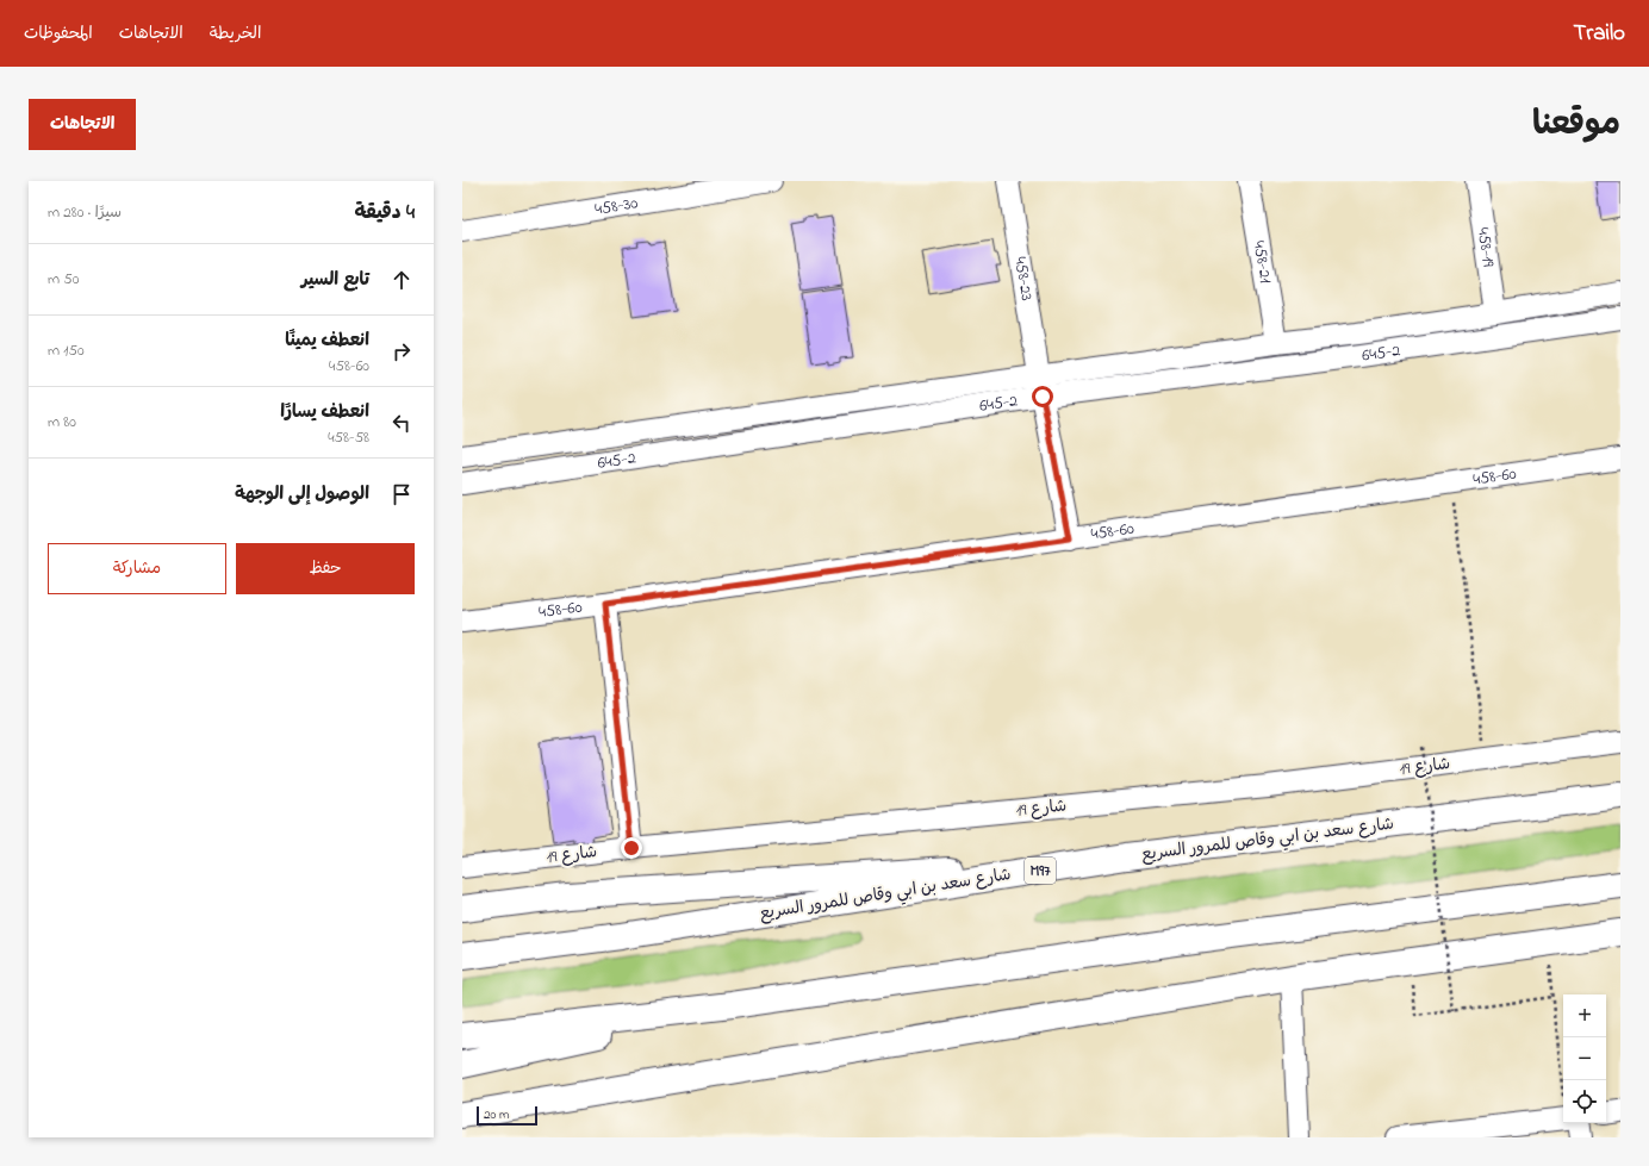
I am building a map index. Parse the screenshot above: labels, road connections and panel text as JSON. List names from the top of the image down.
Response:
{
  "streets": {
    "main road": ["شارع سعد بن ابي وقاص للمرور السريع", "M97"],
    "street": [
      "458-30",
      "458-19",
      "458-21",
      "458-23",
      "645-2",
      "458-60",
      "شارع 19"
    ]
  },
  "crossings": [
    ["458-19", "645-2"],
    ["458-21", "645-2"],
    ["458-23", "645-2"]
  ],
  "scale_bar": "20 m",
  "page": {
    "header": "Trailo",
    "nav": ["الخريطة", "الاتجاهات", "المحفوظات"],
    "title": "موقعنا",
    "buttons": [
      "الاتجاهات",
      ["حفظ", "مشاركة"]
    ],
    "heading": ["4 دقيقة", "سيرًا · 280 m"],
    "list": [
      ["تابع السير", "50 m"],
      ["انعطف يمينًا", "458-60", "150 m"],
      ["انعطف يسارًا", "458-58", "80 m"],
      "الوصول إلى الوجهة"
    ],
    "map_buttons": ["+", "−"],
    "scale": "20 m"
  }
}
